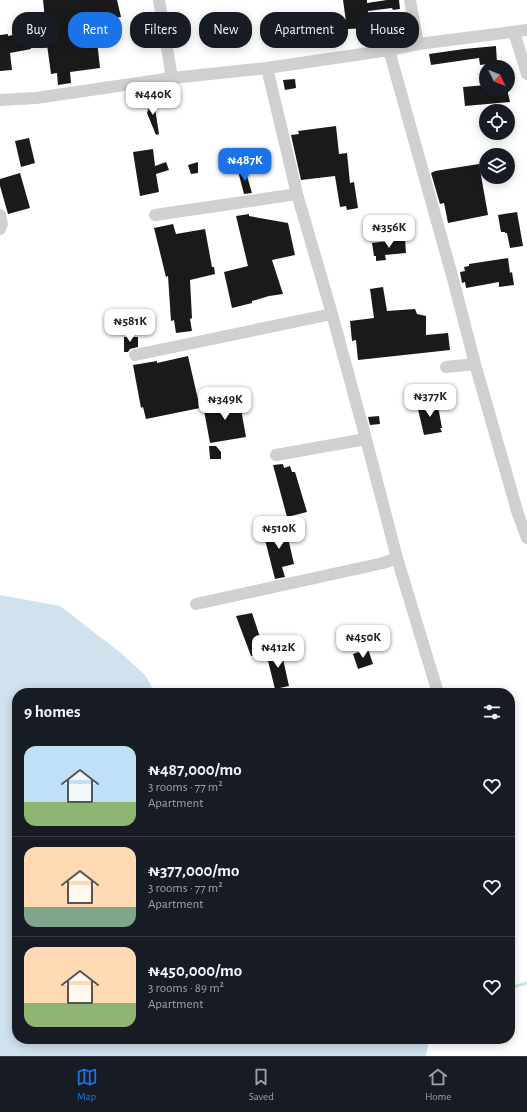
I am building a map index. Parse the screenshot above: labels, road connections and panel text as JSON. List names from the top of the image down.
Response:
{
  "north": "bottom right",
  "page": {
    "chip": [
      "Buy",
      "Rent",
      "Filters",
      "New",
      "Apartment",
      "House"
    ],
    "price": [
      "₦440K",
      "₦487K",
      "₦356K",
      "₦581K",
      "₦377K",
      "₦349K",
      "₦510K",
      "₦450K",
      "₦412K"
    ],
    "heading": "9 homes",
    "list": [
      {
        "name": "₦487,000/mo",
        "note": "3 rooms · 77 m² · Apartment"
      },
      {
        "name": "₦377,000/mo",
        "note": "3 rooms · 77 m² · Apartment"
      },
      {
        "name": "₦450,000/mo",
        "note": "3 rooms · 89 m² · Apartment"
      }
    ],
    "tabs": ["Map", "Saved", "Home"]
  }
}
